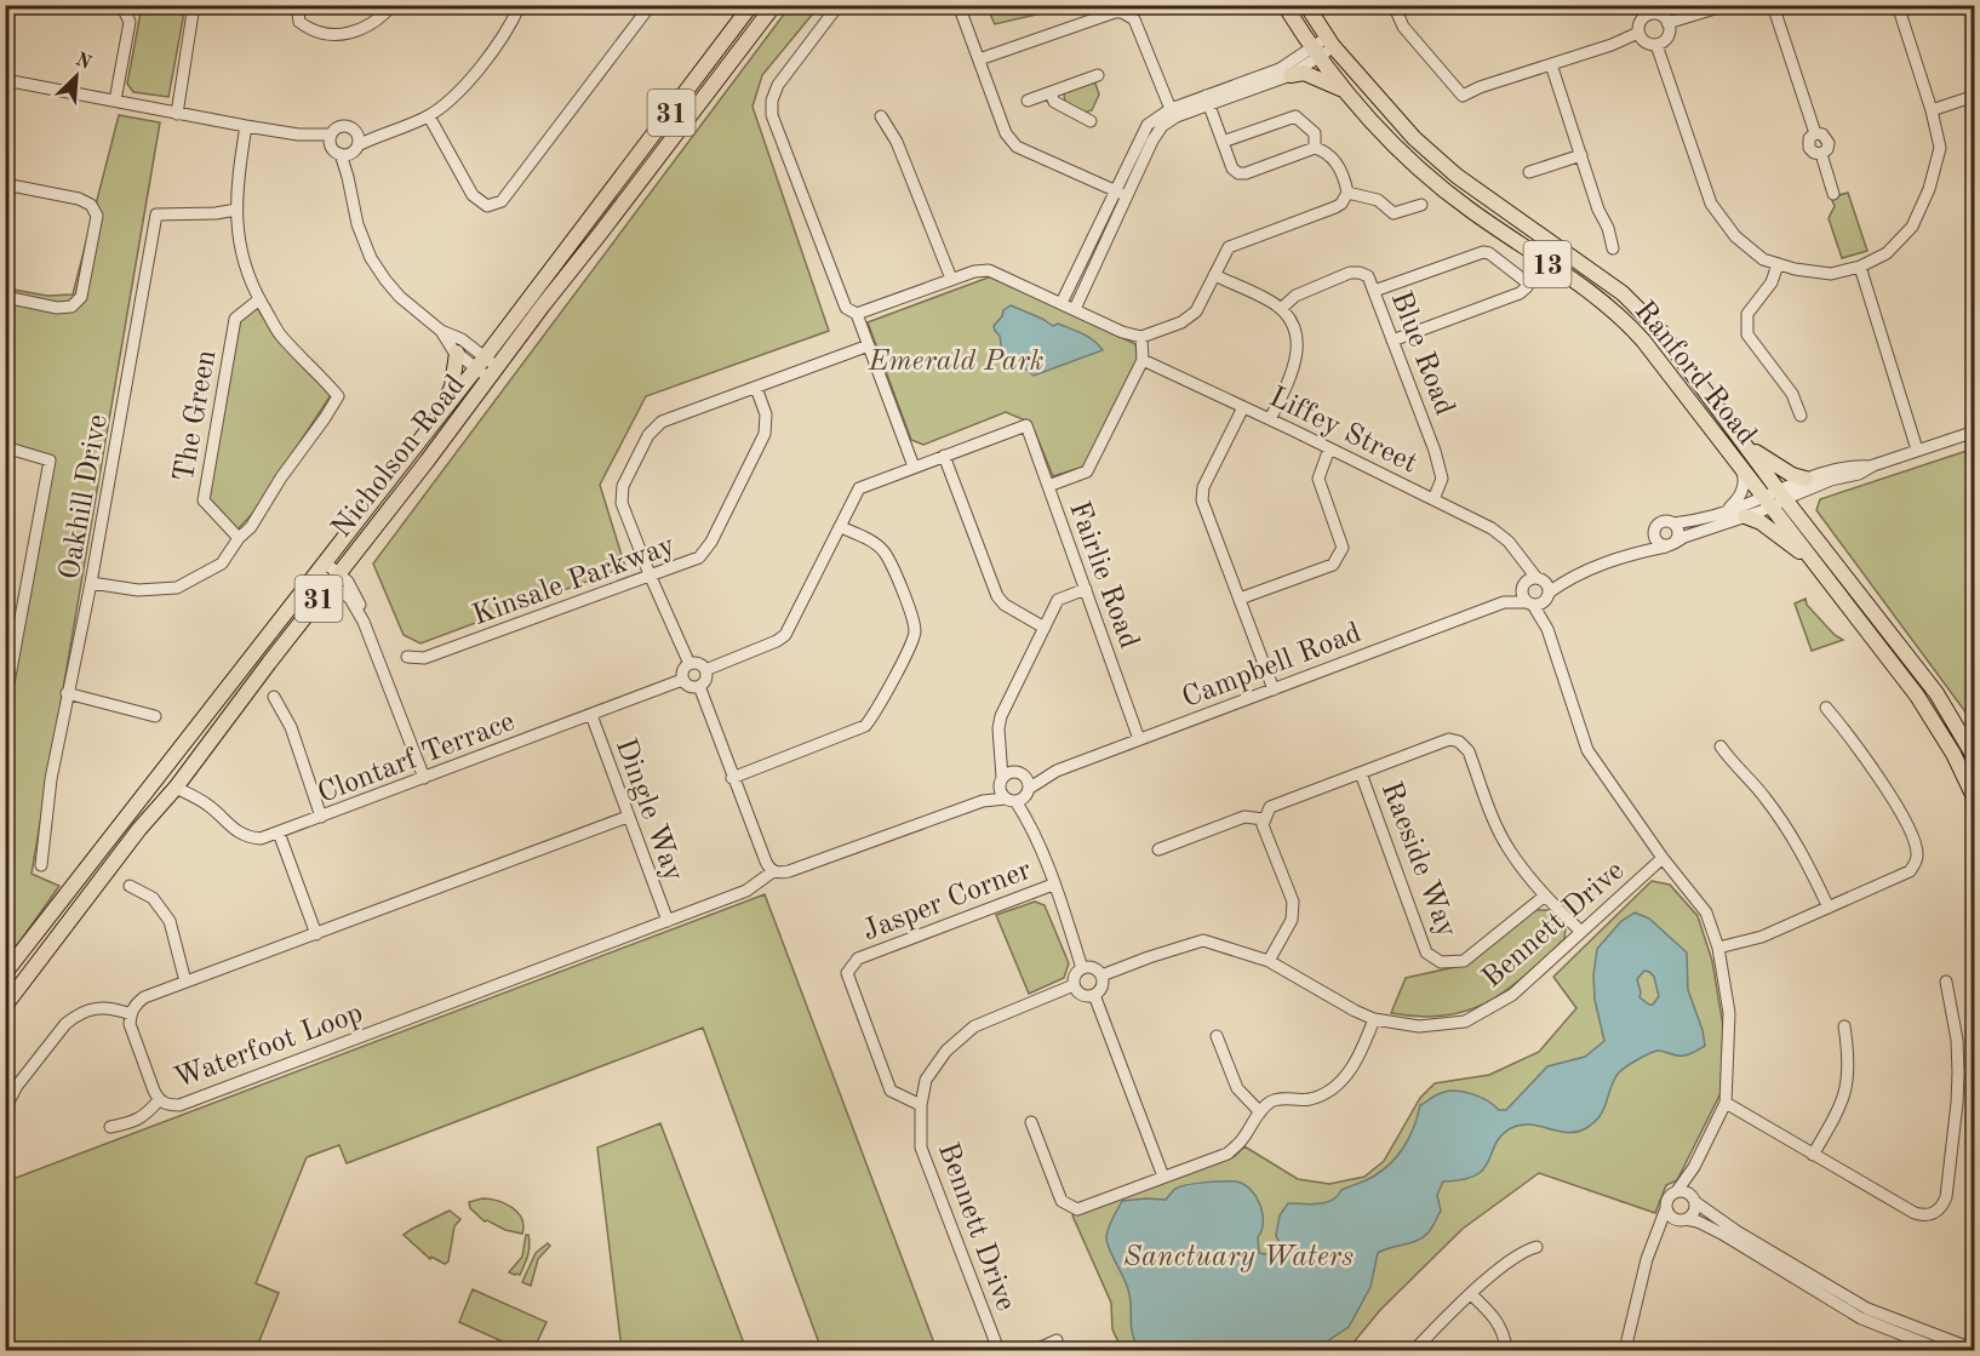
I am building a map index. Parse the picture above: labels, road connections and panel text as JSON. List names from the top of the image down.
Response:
{
  "streets": {
    "main road": [
      "31",
      "13",
      "Ranford Road",
      "Nicholson Road"
    ],
    "street": [
      "Blue Road",
      "The Green",
      "Liffey Street",
      "Oakhill Drive",
      "Fairlie Road",
      "Kinsale Parkway",
      "Campbell Road",
      "Clontarf Terrace",
      "Dingle Way",
      "Raeside Way",
      "Jasper Corner",
      "Bennett Drive",
      "Waterfoot Loop"
    ]
  },
  "crossings": [
    ["Blue Road", "Liffey Street"],
    ["Ranford Road", "Campbell Road"],
    ["Liffey Street", "Campbell Road"],
    ["Nicholson Road", "Clontarf Terrace"],
    ["Fairlie Road", "Campbell Road"],
    ["Campbell Road", "Waterfoot Loop"],
    ["Clontarf Terrace", "Dingle Way"],
    ["Dingle Way", "Waterfoot Loop"],
    ["Jasper Corner", "Bennett Drive"]
  ],
  "parks": ["Emerald Park", "Sanctuary Waters"],
  "north": "top right"
}
